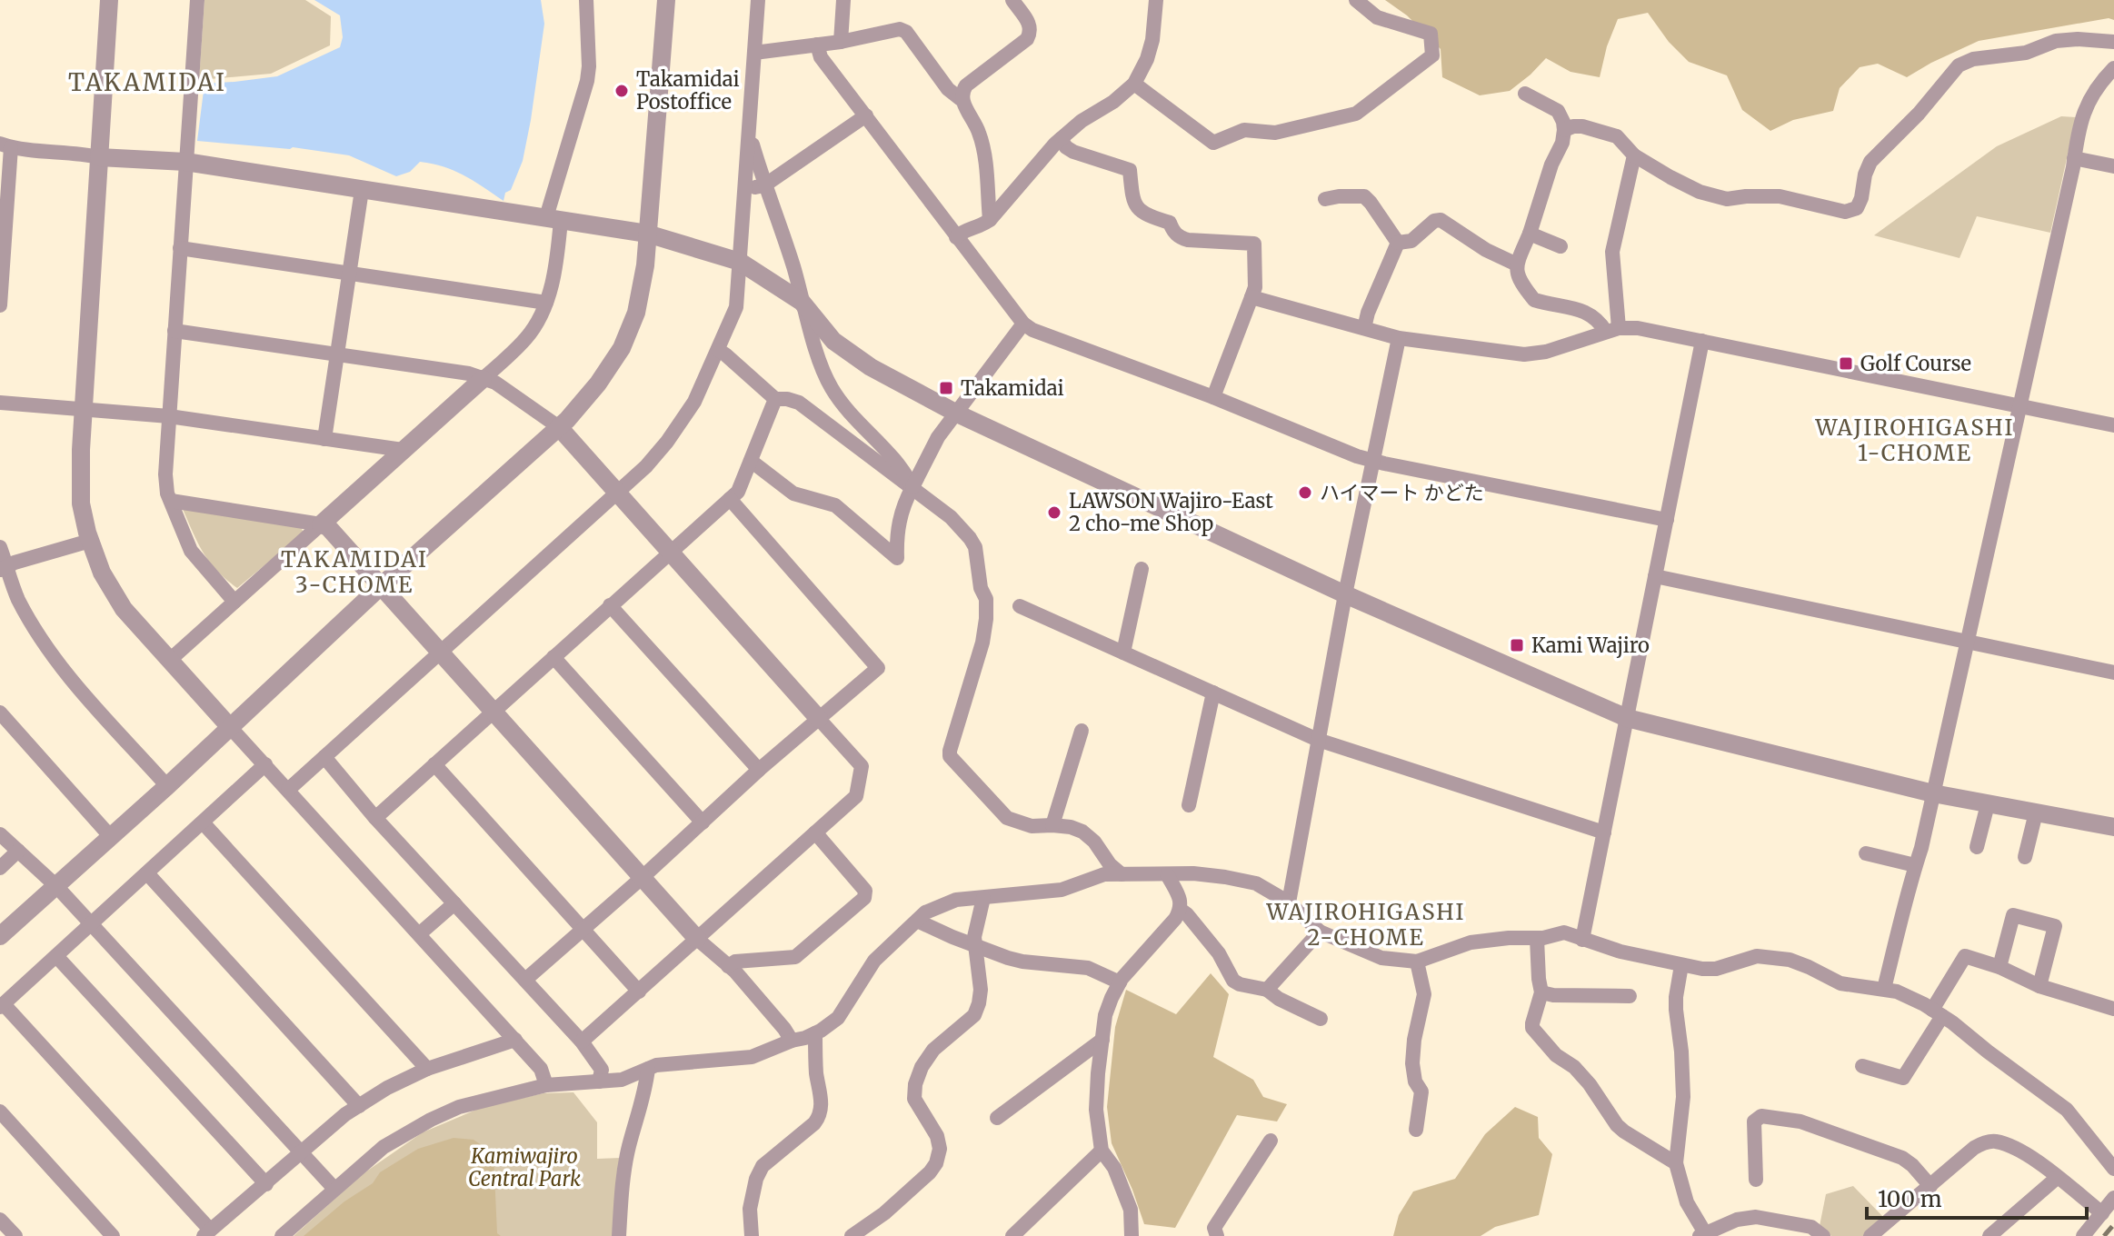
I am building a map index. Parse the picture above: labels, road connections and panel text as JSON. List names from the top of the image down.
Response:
{
  "districts": [
    "TAKAMIDAI",
    "WAJIROHIGASHI 1-CHOME",
    "TAKAMIDAI 3-CHOME",
    "WAJIROHIGASHI 2-CHOME"
  ],
  "parks": ["Kamiwajiro Central Park"],
  "places": {
    "other": ["Takamidai Postoffice", "ハイマート かどた", "LAWSON Wajiro-East 2 cho-me Shop"],
    "transit": ["Golf Course", "Takamidai", "Kami Wajiro"]
  },
  "scale_bar": "100 m"
}
